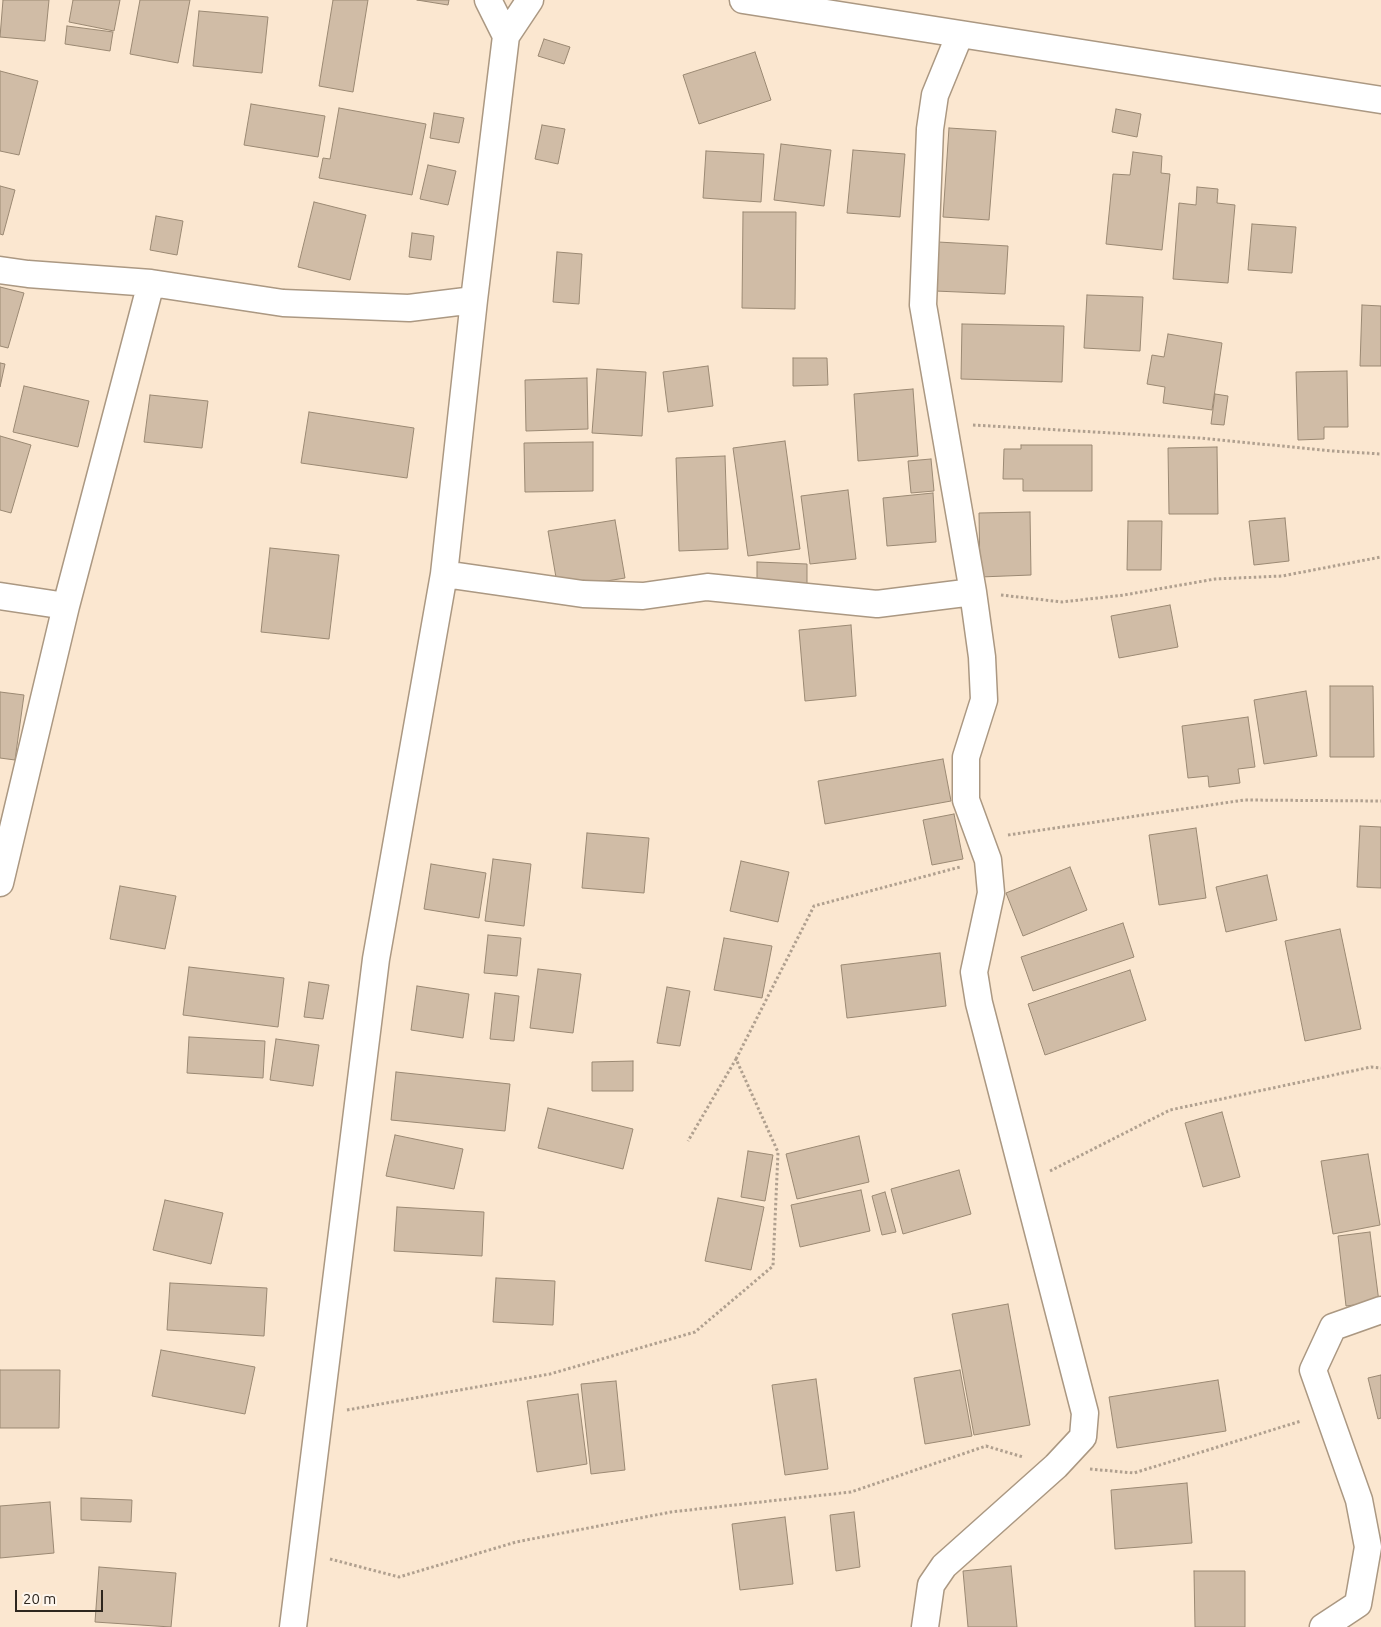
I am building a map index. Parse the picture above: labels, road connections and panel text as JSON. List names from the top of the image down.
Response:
{
  "scale_bar": "20 m"
}
